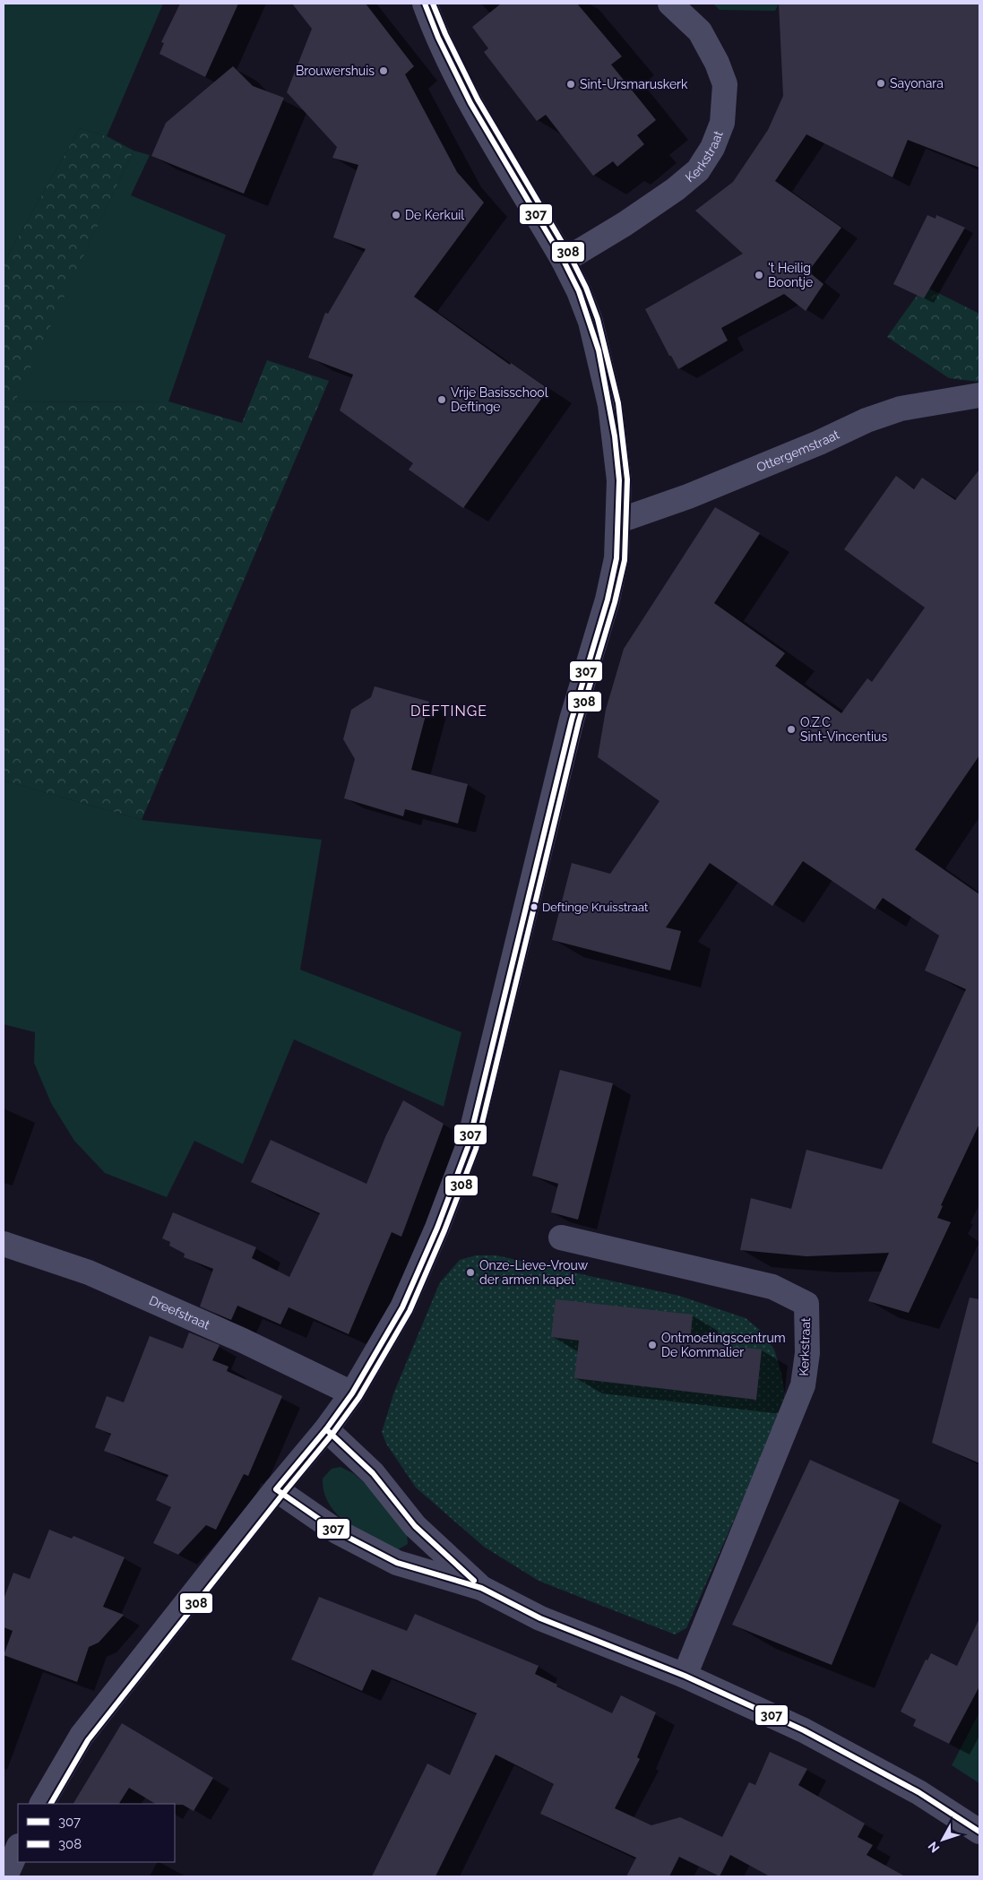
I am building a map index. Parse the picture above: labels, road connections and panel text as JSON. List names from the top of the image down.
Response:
{
  "streets": {
    "street": ["Kerkstraat", "Ottergemstraat", "Dreefstraat"]
  },
  "districts": ["DEFTINGE"],
  "places": [
    "Brouwershuis",
    "Sayonara",
    "Sint-Ursmaruskerk",
    "De Kerkuil",
    "'t Heilig Boontje",
    "Vrije Basisschool Deftinge",
    "O.Z.C Sint-Vincentius",
    "Deftinge Kruisstraat",
    "Onze-Lieve-Vrouw der armen kapel",
    "Ontmoetingscentrum De Kommalier"
  ],
  "lines": ["transit line 307", "transit line 308"],
  "legend": ["307", "308"],
  "north": "bottom left"
}
